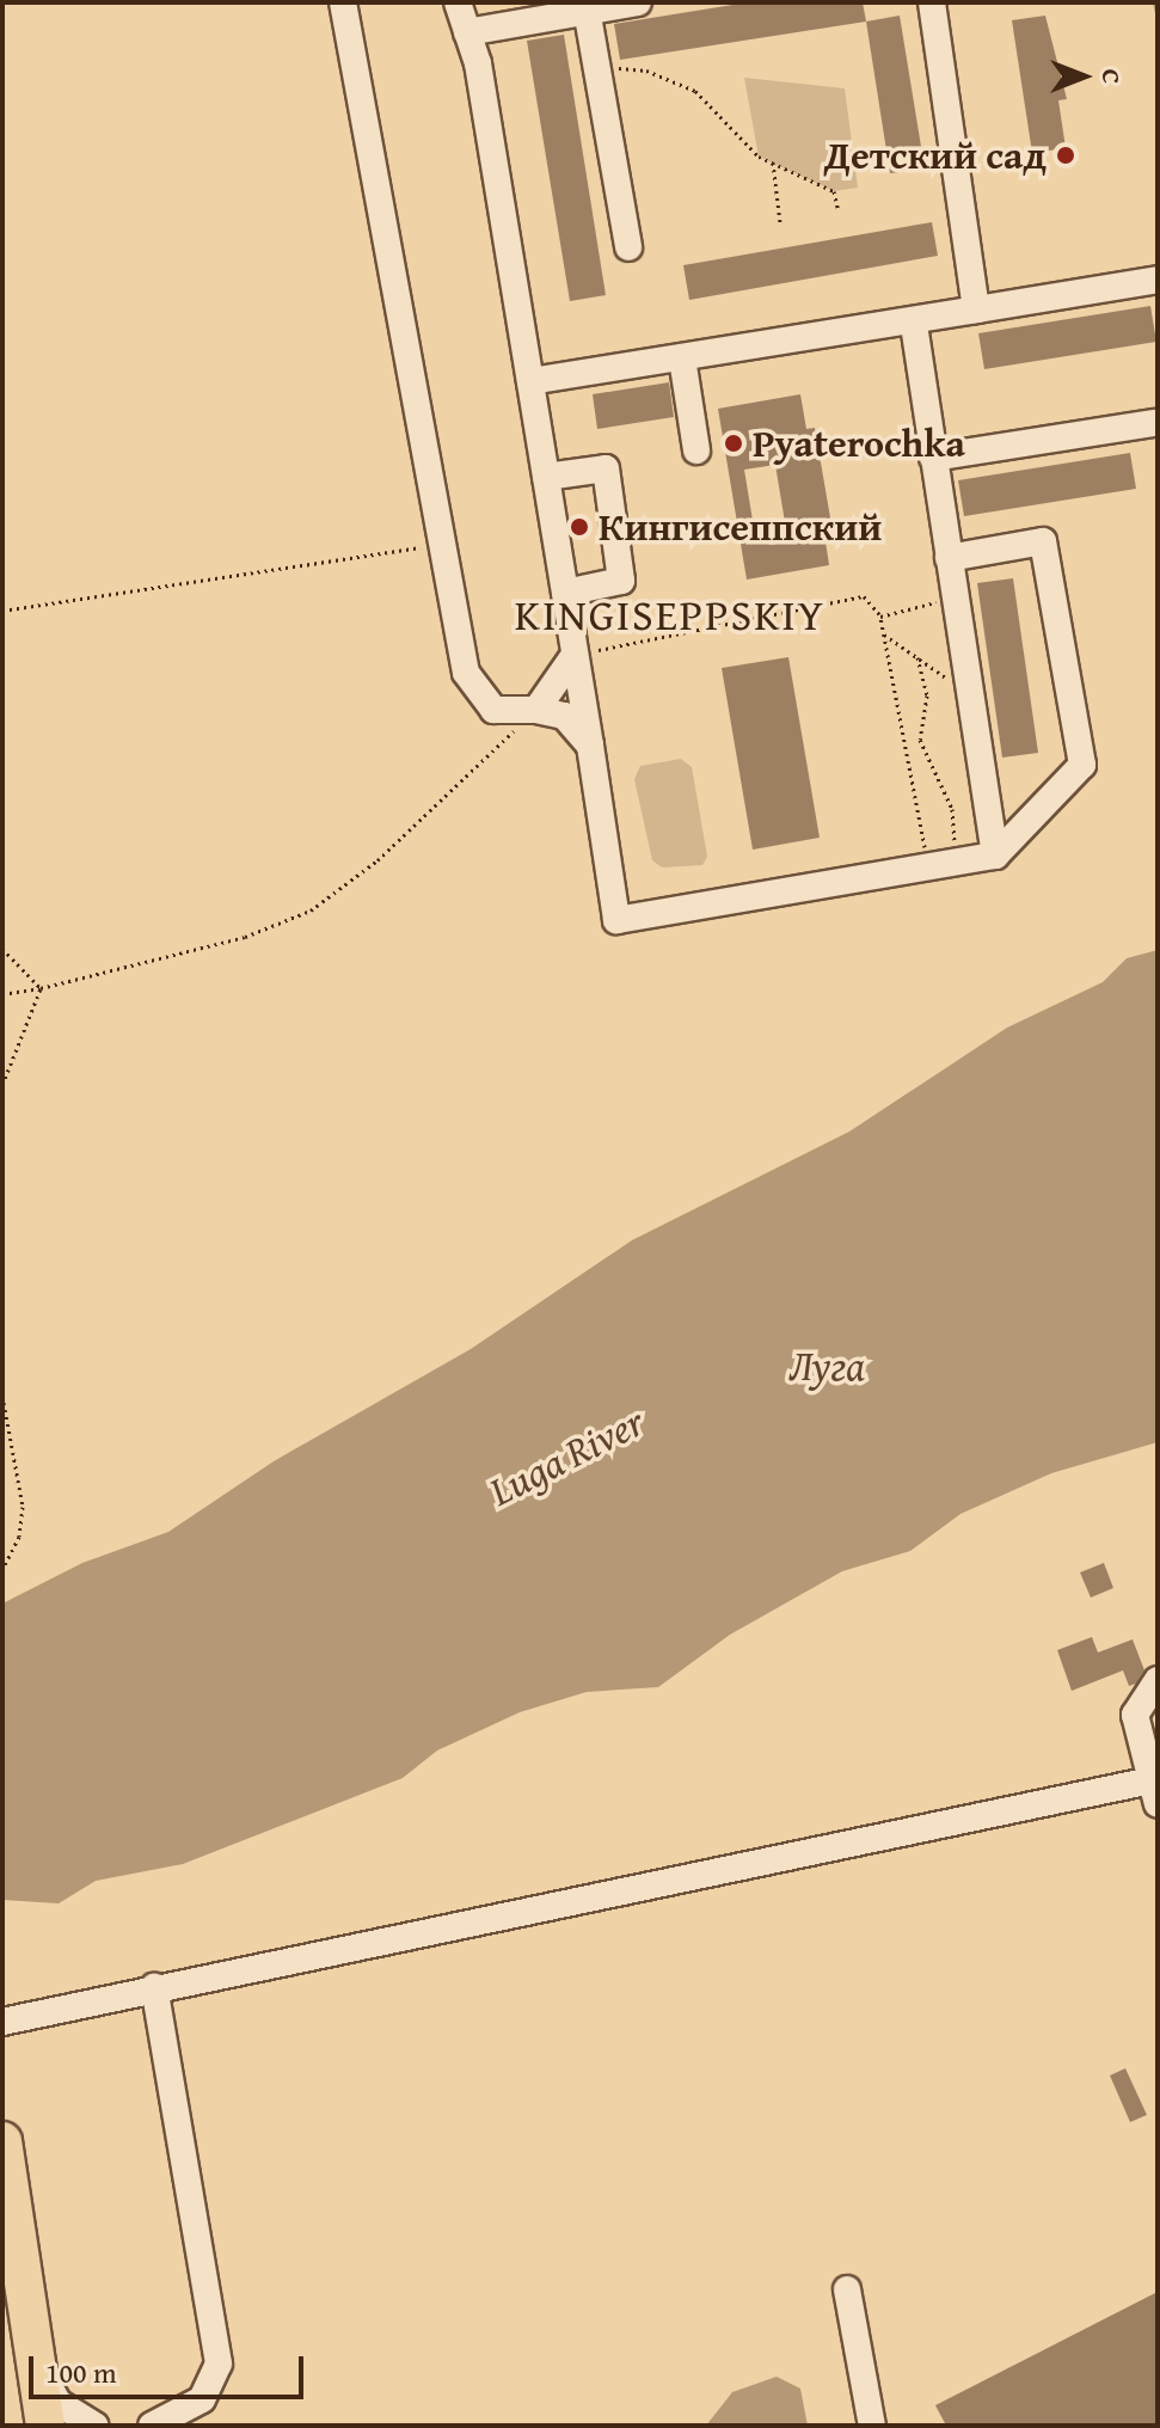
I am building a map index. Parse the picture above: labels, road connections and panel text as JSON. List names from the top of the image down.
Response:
{
  "districts": ["KINGISEPPSKIY"],
  "water": ["Луга", "Luga River"],
  "places": ["Детский сад", "Pyaterochka", "Кингисеппский"],
  "scale_bar": "100 m",
  "north": "right"
}
